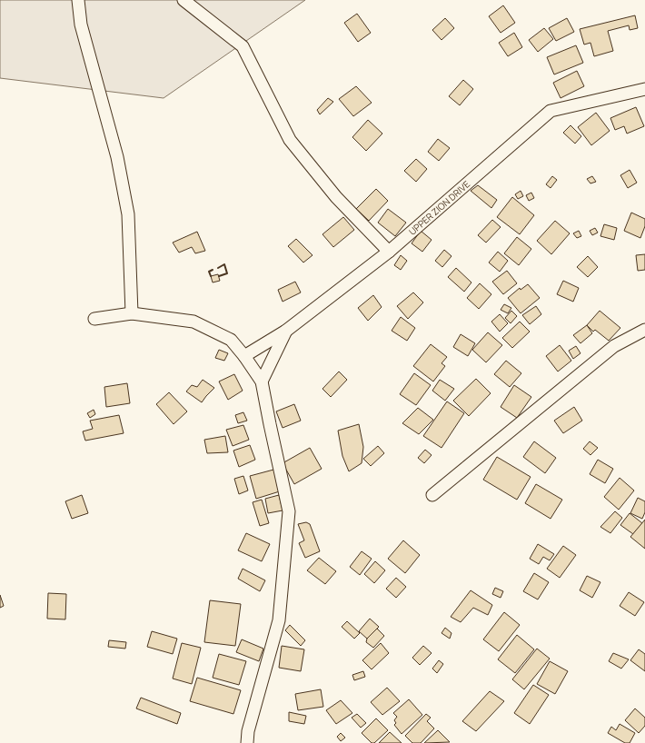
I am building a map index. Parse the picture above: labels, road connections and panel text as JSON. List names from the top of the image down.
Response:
{
  "streets": {
    "street": ["UPPER ZION DRIVE"]
  }
}
